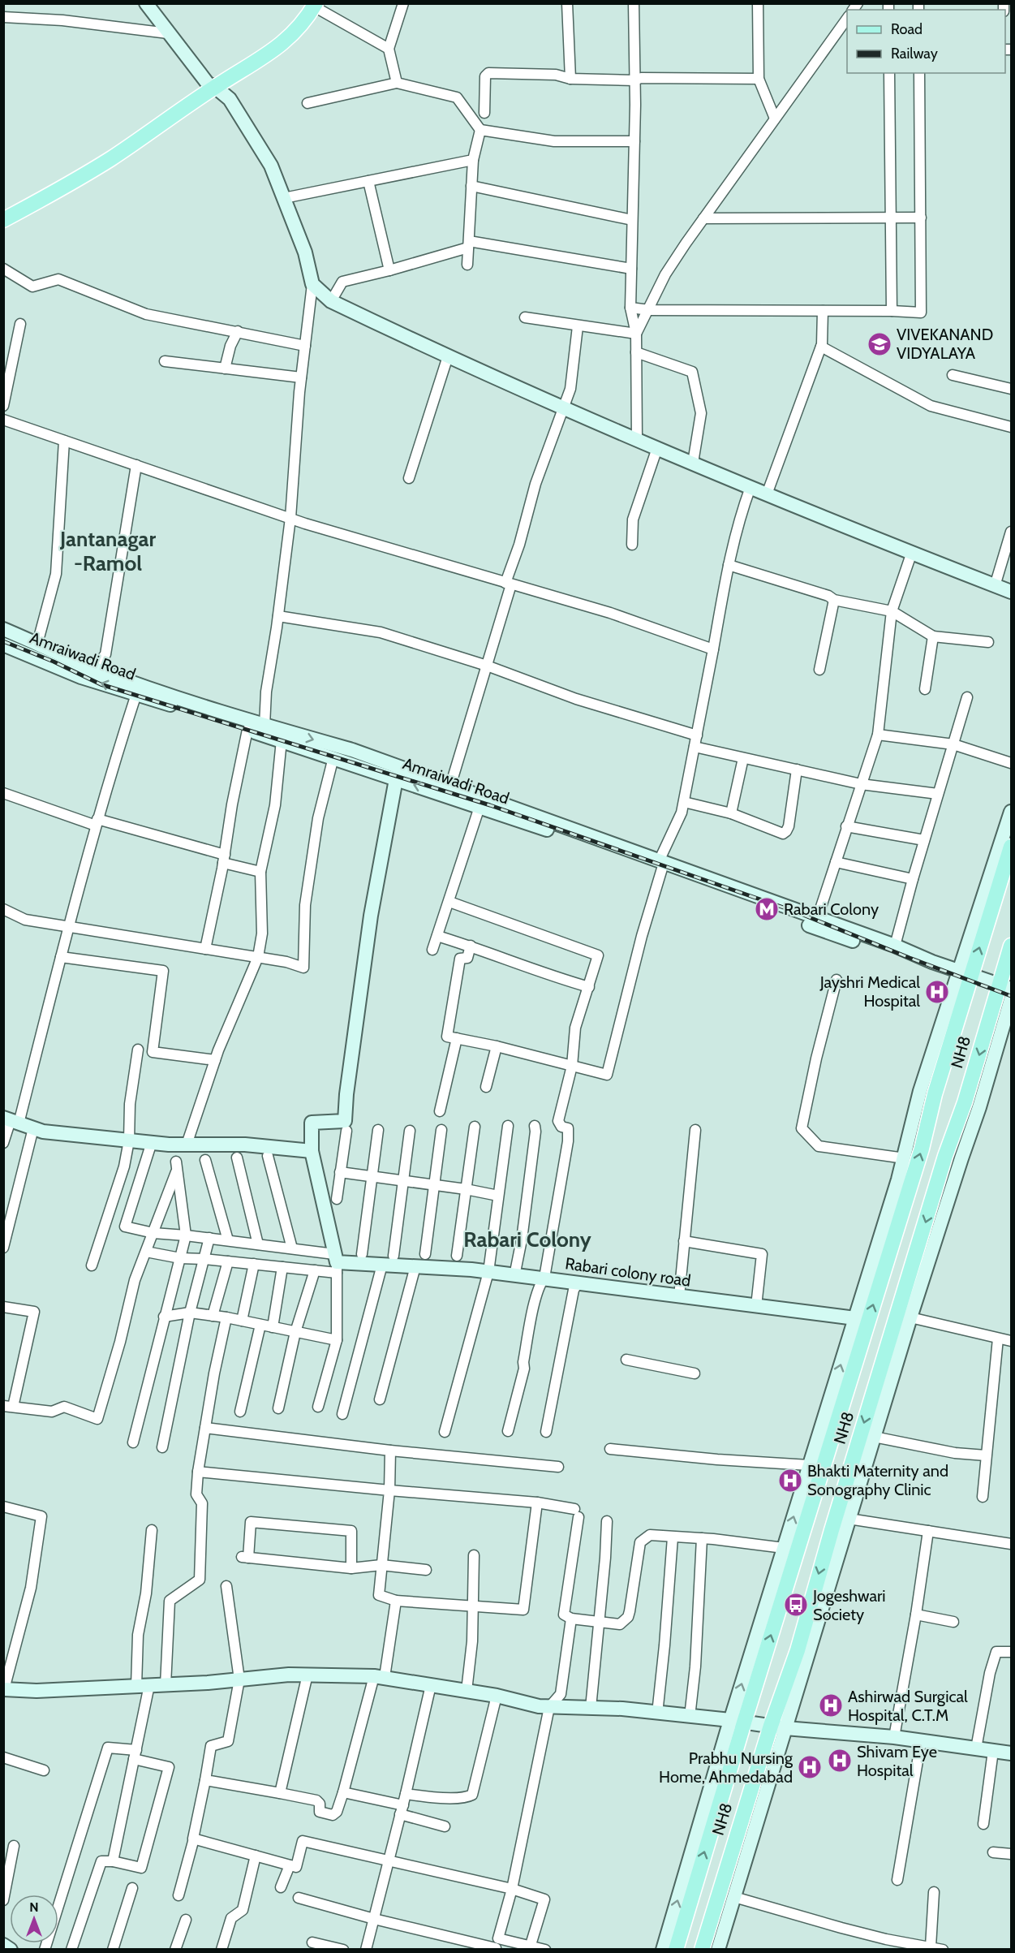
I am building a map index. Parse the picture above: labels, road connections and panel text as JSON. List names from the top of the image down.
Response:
{
  "streets": {
    "main road": ["NH8"],
    "street": ["Amraiwadi Road", "Rabari colony road"]
  },
  "districts": ["Jantanagar -Ramol", "Rabari Colony"],
  "places": {
    "school or university": ["VIVEKANAND VIDYALAYA"],
    "metro station": ["Rabari Colony"],
    "hospital": [
      "Jayshri Medical Hospital",
      "Bhakti Maternity and Sonography Clinic",
      "Ashirwad Surgical Hospital, C.T.M",
      "Shivam Eye Hospital",
      "Prabhu Nursing Home, Ahmedabad"
    ],
    "bus stop": ["Jogeshwari Society"]
  },
  "legend": ["Road", "Railway"],
  "north": "top"
}
